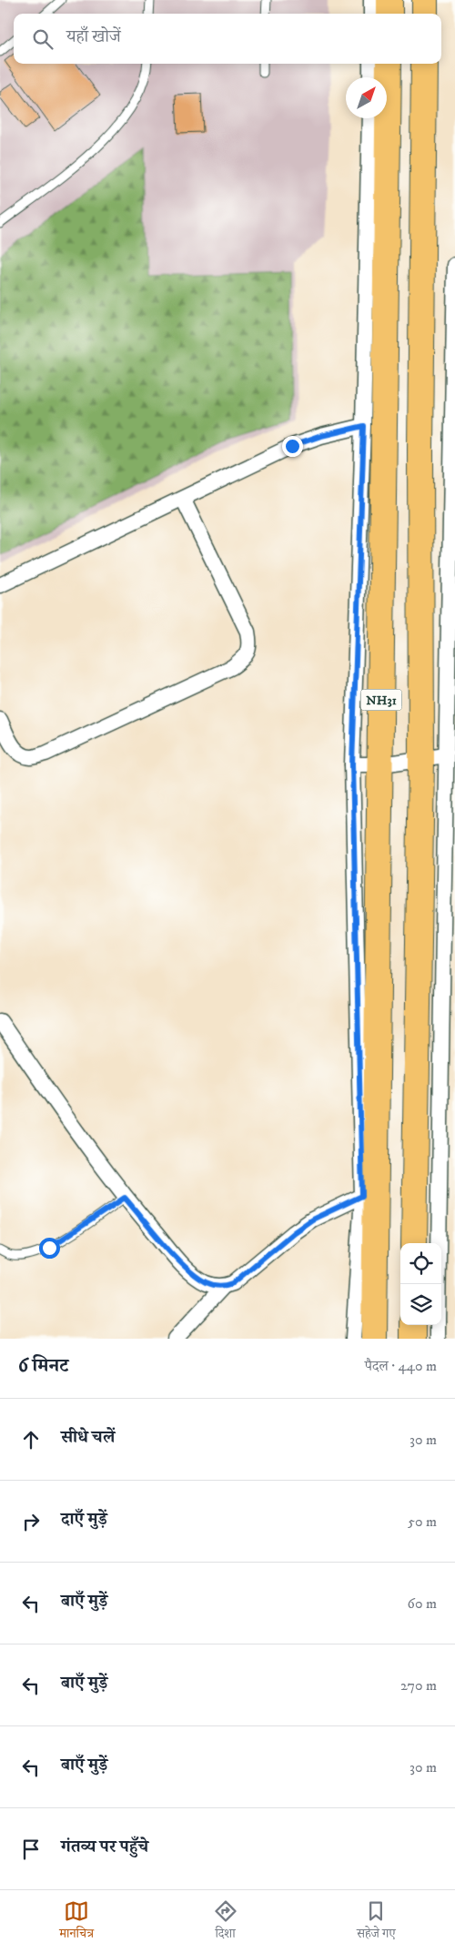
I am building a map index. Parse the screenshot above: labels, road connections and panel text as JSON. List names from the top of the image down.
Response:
{
  "streets": {
    "highway": ["NH31"]
  },
  "north": "top right",
  "page": {
    "search": "यहाँ खोजें",
    "heading": ["6 मिनट", "पैदल · 440 m"],
    "list": [
      ["सीधे चलें", "30 m"],
      ["दाएँ मुड़ें", "50 m"],
      ["बाएँ मुड़ें", "60 m"],
      ["बाएँ मुड़ें", "270 m"],
      ["बाएँ मुड़ें", "30 m"],
      "गंतव्य पर पहुँचे"
    ],
    "nav": ["मानचित्र", "दिशा", "सहेजे गए"]
  }
}
